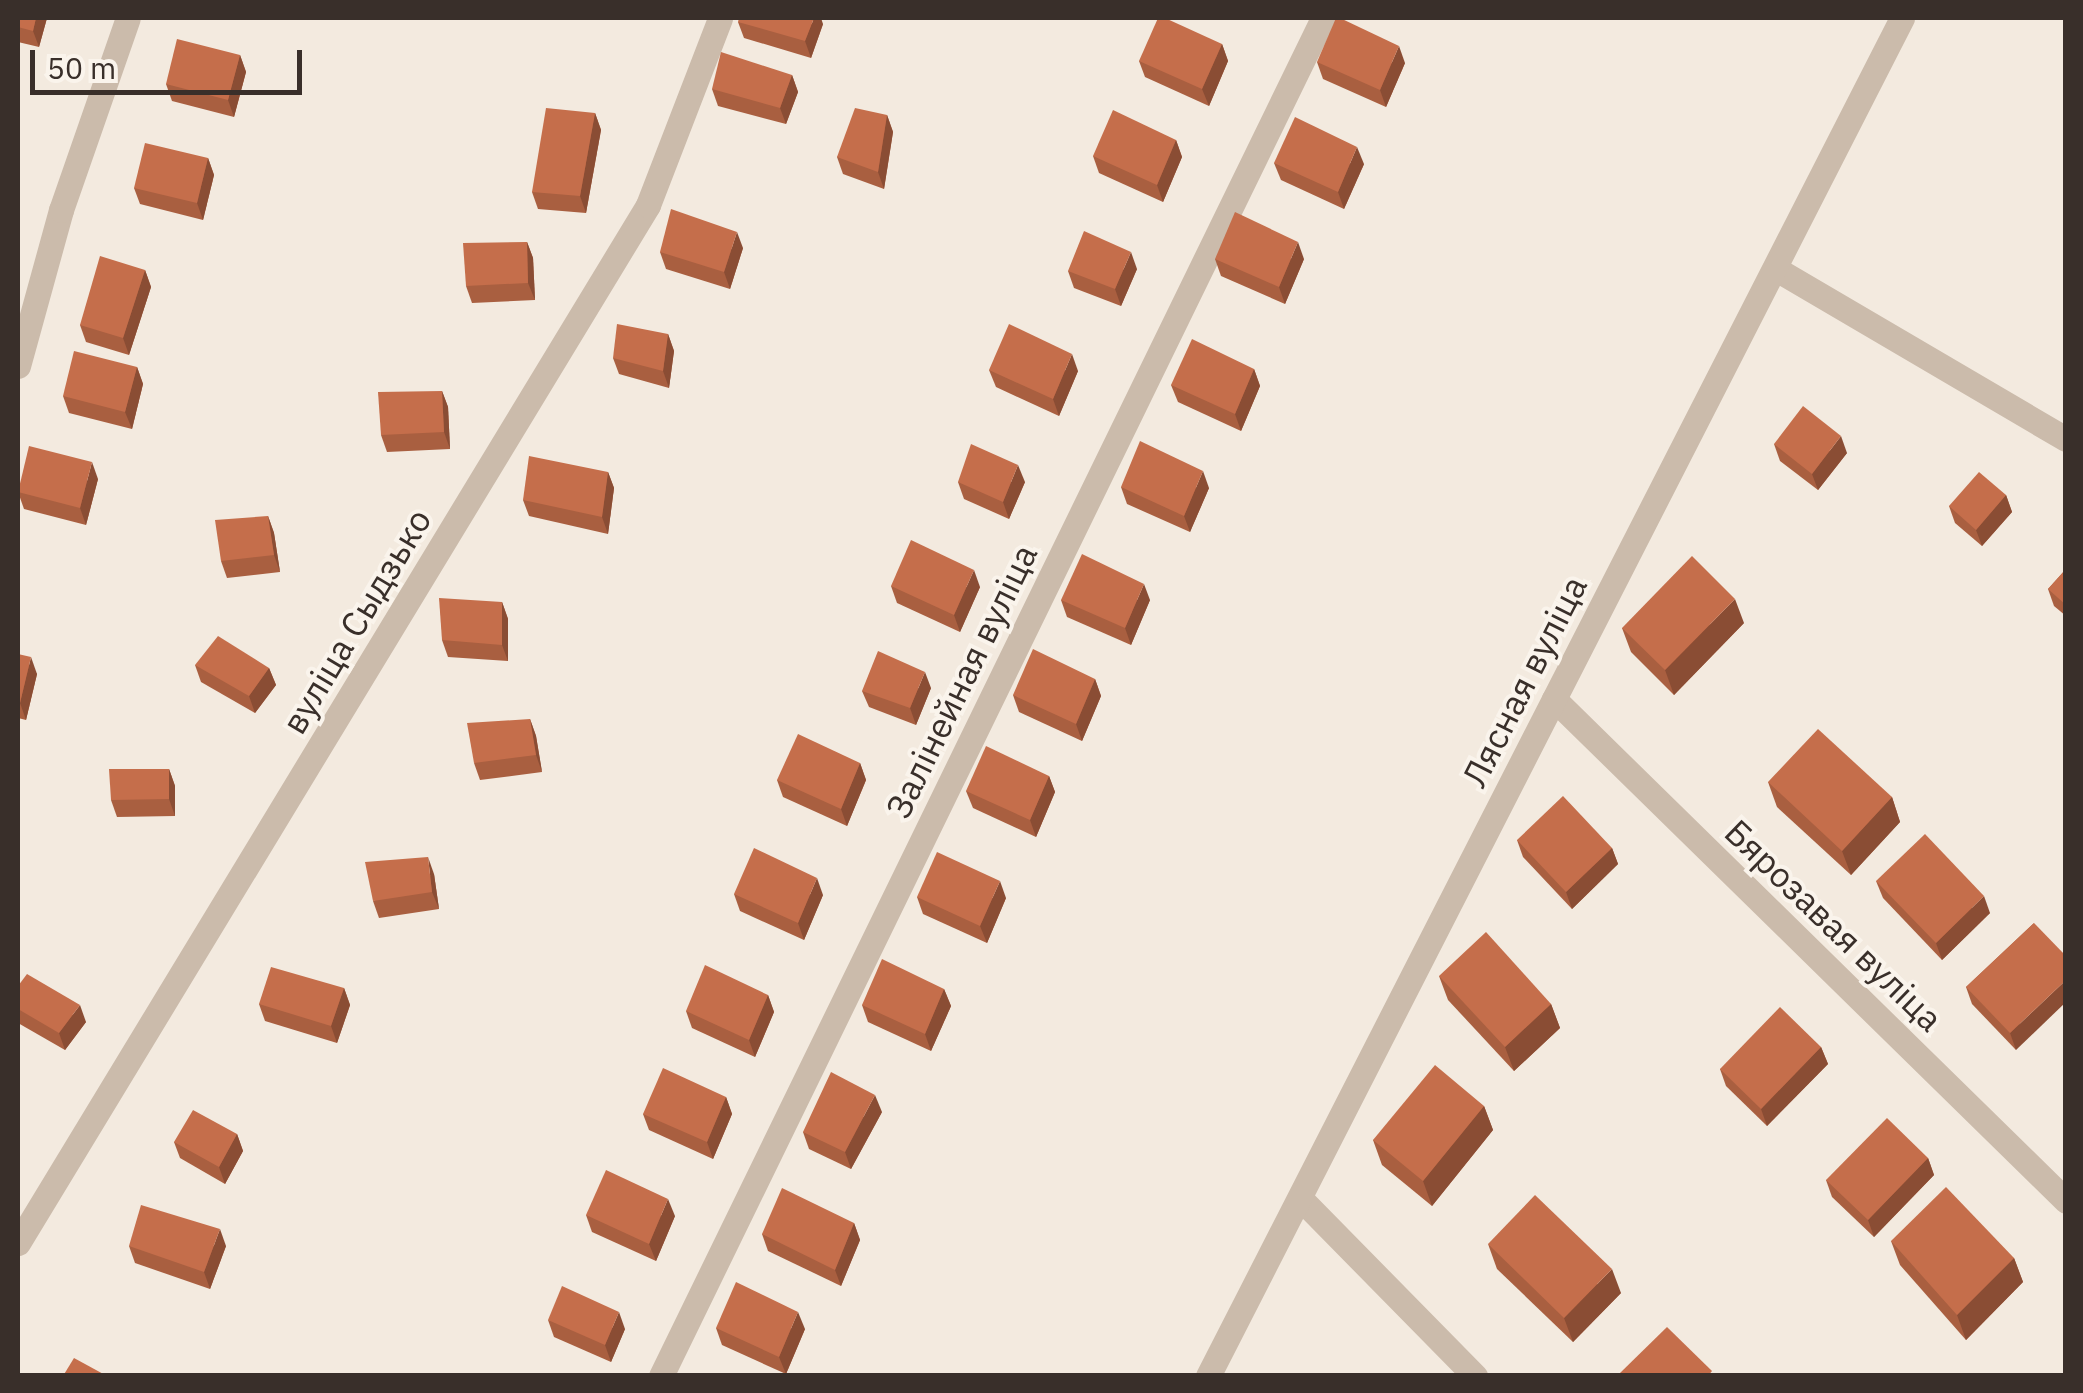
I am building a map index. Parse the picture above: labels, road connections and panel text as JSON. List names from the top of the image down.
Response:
{
  "streets": {
    "street": [
      "вуліца Сыдзько",
      "Залінейная вуліца",
      "Лясная вуліца",
      "Бярозавая вуліца"
    ]
  },
  "crossings": [
    ["Лясная вуліца", "Бярозавая вуліца"]
  ],
  "scale_bar": "50 m"
}
